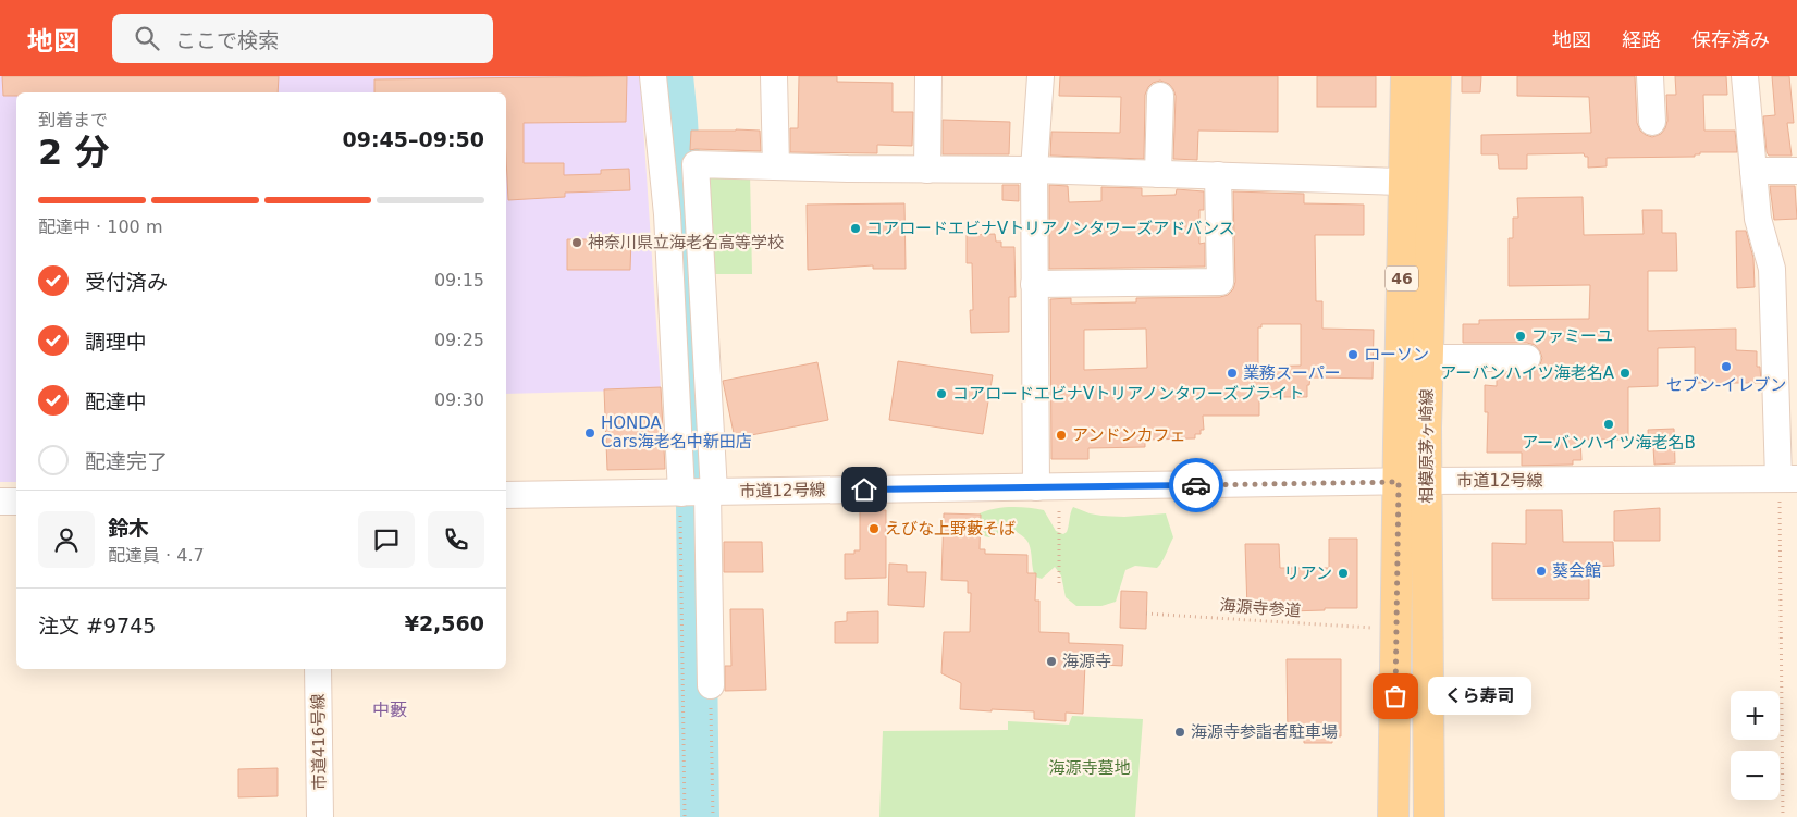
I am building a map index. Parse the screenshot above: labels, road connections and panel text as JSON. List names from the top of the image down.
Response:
{
  "streets": {
    "main road": ["46", "相模原茅ヶ崎線"],
    "street": ["市道12号線", "市道416号線"],
    "path": ["海源寺参道"]
  },
  "crossings": [
    ["相模原茅ヶ崎線", "市道12号線"]
  ],
  "districts": ["中藪"],
  "parks": ["海源寺墓地"],
  "places": [
    "コアロードエビナVトリアノンタワーズアドバンス",
    "神奈川県立海老名高等学校",
    "ファミーユ",
    "ローソン",
    "セブン-イレブン",
    "業務スーパー",
    "アーバンハイツ海老名A",
    "コアロードエビナVトリアノンタワーズブライト",
    "アーバンハイツ海老名B",
    "HONDA Cars海老名中新田店",
    "アンドンカフェ",
    "えびな上野藪そば",
    "葵会館",
    "リアン",
    "海源寺",
    "くら寿司",
    "海源寺参詣者駐車場"
  ],
  "page": {
    "header": "地図",
    "search": "ここで検索",
    "nav": ["地図", "経路", "保存済み"],
    "heading": ["2 分", "到着まで", "09:45–09:50"],
    "panel": [
      "鈴木",
      "配達員 · 4.7",
      "注文 #9745",
      "¥2,560"
    ],
    "bar": "配達中 · 100 m",
    "list": [
      ["受付済み", "09:15"],
      ["調理中", "09:25"],
      ["配達中", "09:30"],
      "配達完了"
    ],
    "bubble": "くら寿司",
    "map_buttons": ["+", "−"]
  }
}
